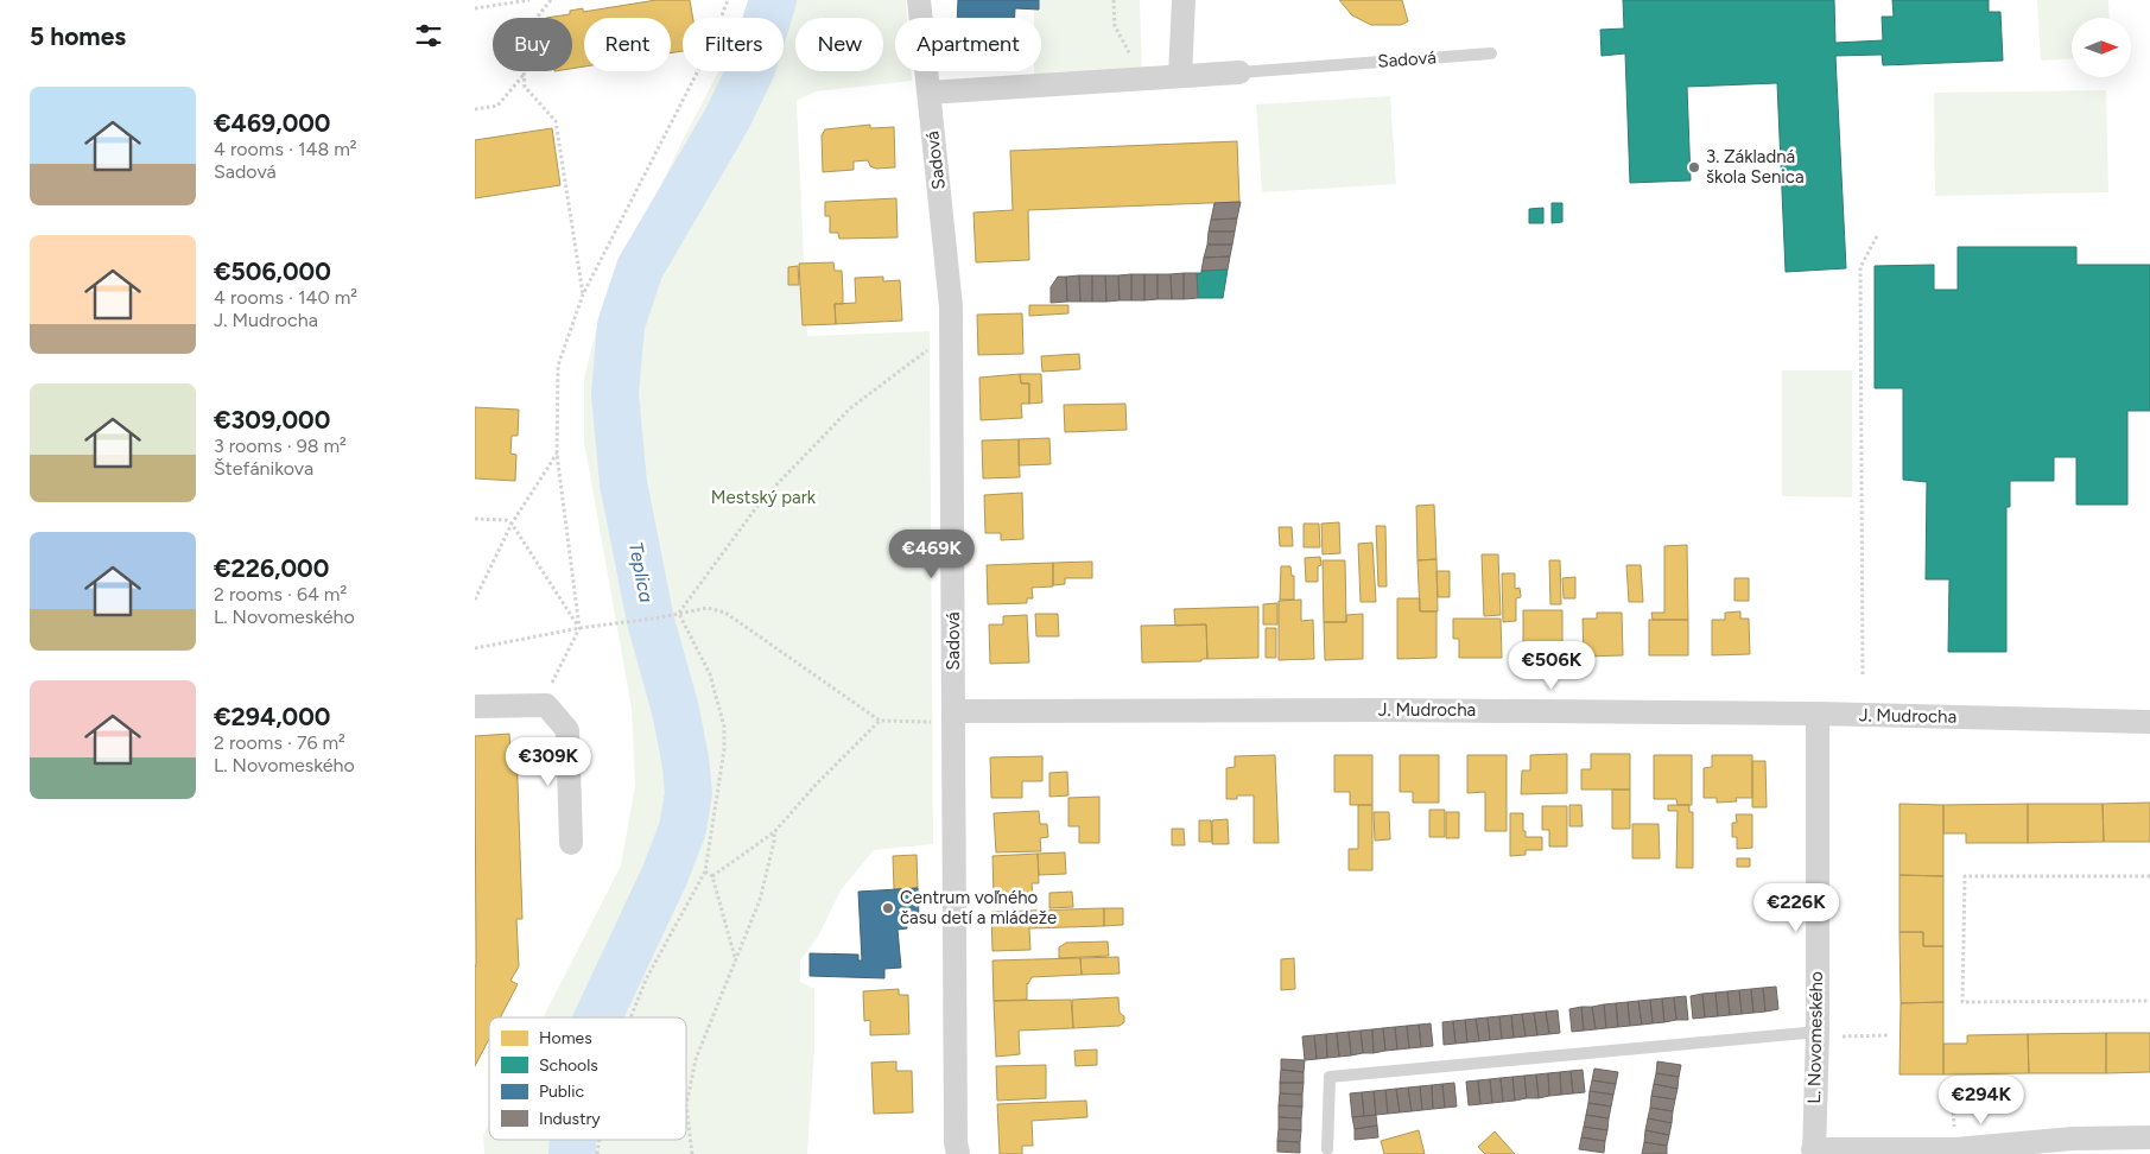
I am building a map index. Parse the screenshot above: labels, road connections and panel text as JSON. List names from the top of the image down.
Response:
{
  "streets": {
    "street": ["Sadová", "J. Mudrocha", "L. Novomeského"]
  },
  "crossings": [
    ["Sadová", "J. Mudrocha"],
    ["J. Mudrocha", "L. Novomeského"]
  ],
  "water": ["Teplica"],
  "parks": ["Mestský park"],
  "places": ["3. Základná škola Senica", "Centrum voľného času detí a mládeže"],
  "legend": [
    "Homes",
    "Schools",
    "Public",
    "Industry"
  ],
  "north": "right",
  "page": {
    "heading": "5 homes",
    "chip": [
      "Buy",
      "Rent",
      "Filters",
      "New",
      "Apartment"
    ],
    "list": [
      {
        "name": "€469,000",
        "note": "4 rooms · 148 m² · Sadová"
      },
      {
        "name": "€506,000",
        "note": "4 rooms · 140 m² · J. Mudrocha"
      },
      {
        "name": "€309,000",
        "note": "3 rooms · 98 m² · Štefánikova"
      },
      {
        "name": "€226,000",
        "note": "2 rooms · 64 m² · L. Novomeského"
      },
      {
        "name": "€294,000",
        "note": "2 rooms · 76 m² · L. Novomeského"
      }
    ],
    "price": [
      "€469K",
      "€506K",
      "€309K",
      "€226K",
      "€294K"
    ]
  }
}
